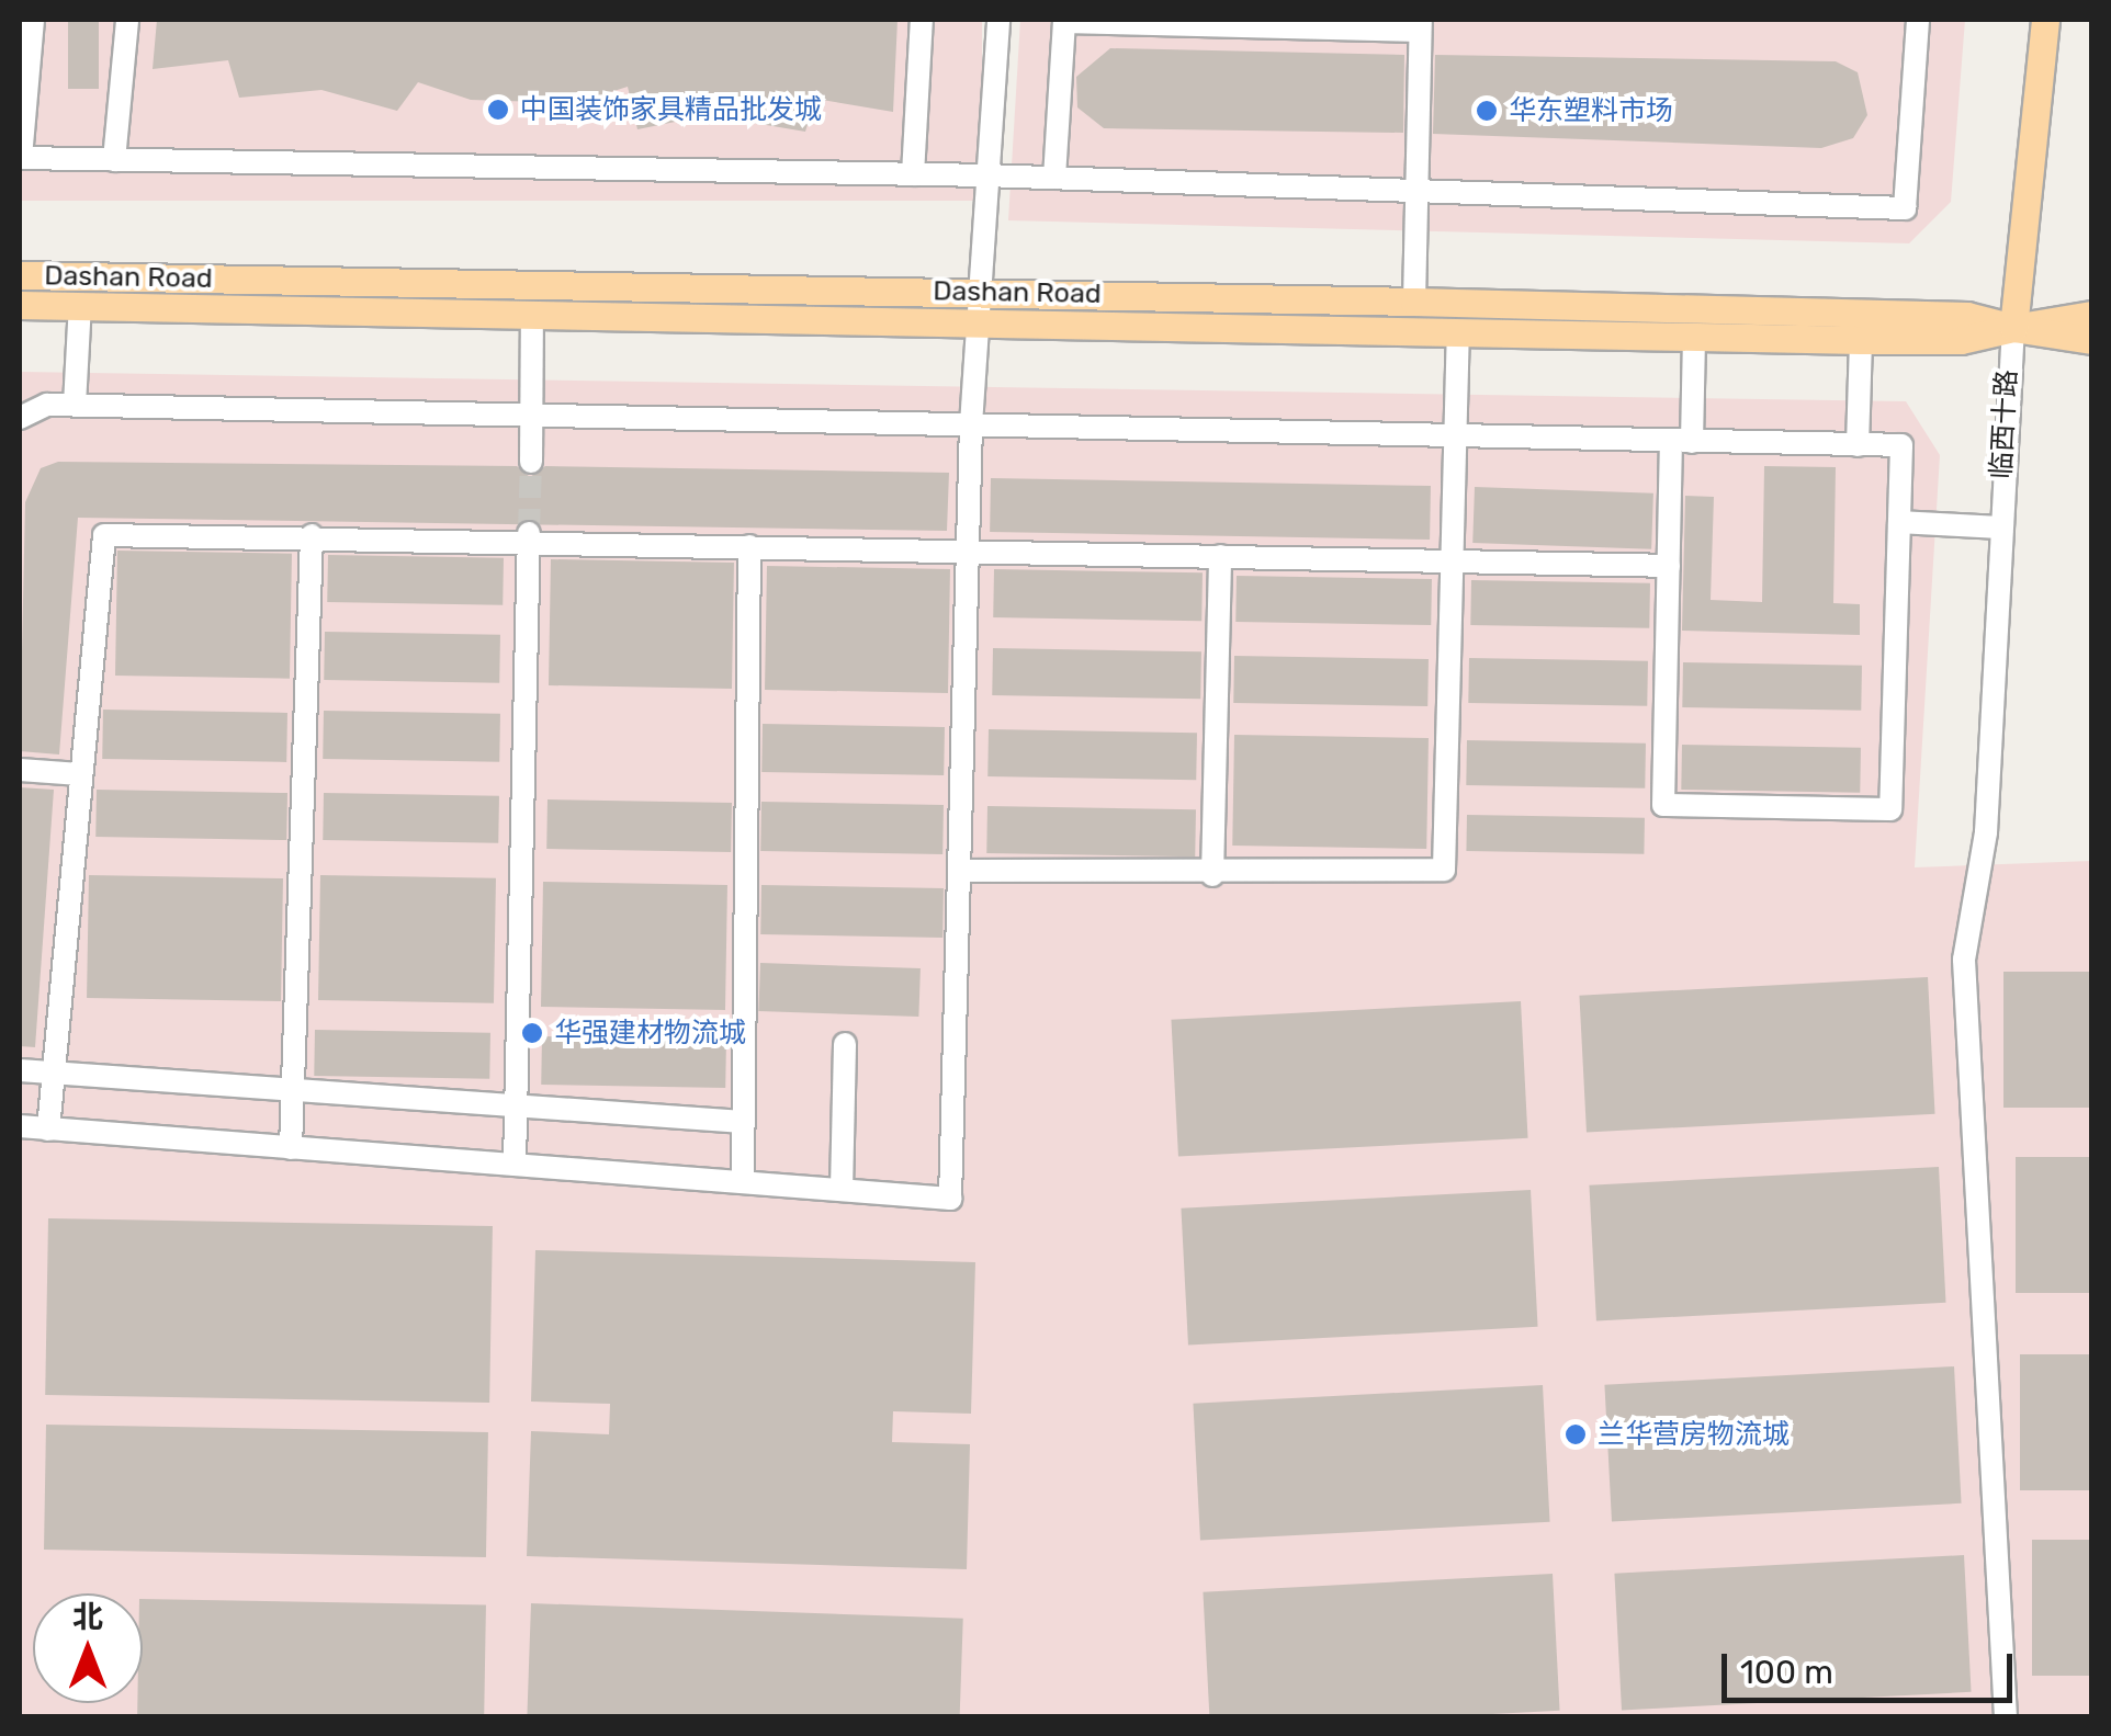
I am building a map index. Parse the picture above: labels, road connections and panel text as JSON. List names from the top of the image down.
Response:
{
  "streets": {
    "main road": ["Dashan Road", "临西十路"]
  },
  "crossings": [
    ["Dashan Road", "临西十路"]
  ],
  "places": [
    "中国装饰家具精品批发城",
    "华东塑料市场",
    "华强建材物流城",
    "兰华营房物流城"
  ],
  "scale_bar": "100 m",
  "north": "top"
}
